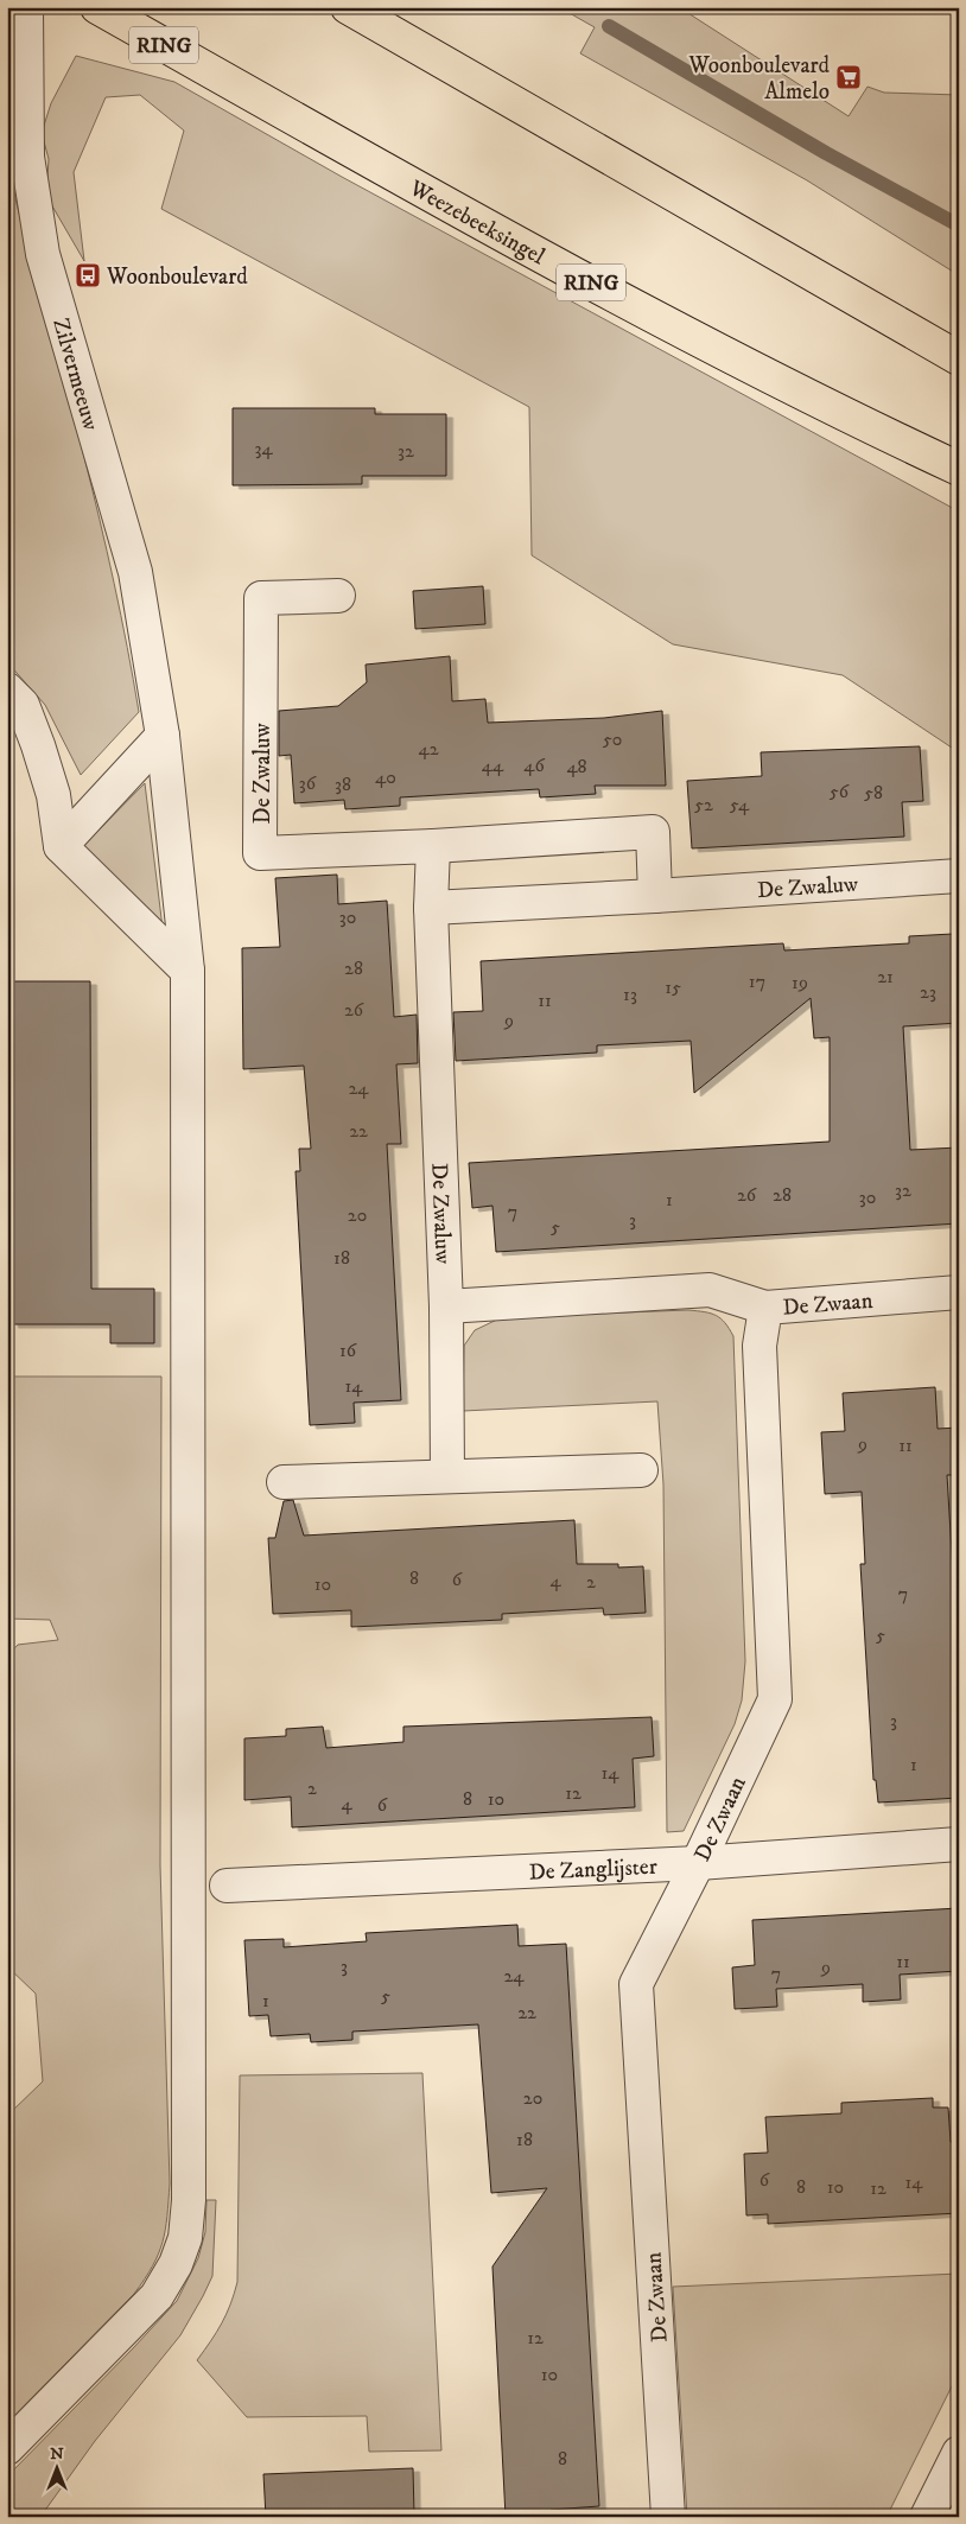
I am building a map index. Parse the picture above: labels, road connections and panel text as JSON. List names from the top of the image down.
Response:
{
  "streets": {
    "main road": ["RING", "Weezebeeksingel"],
    "street": [
      "Zilvermeeuw",
      "De Zwaluw",
      "De Zwaan",
      "De Zanglijster"
    ]
  },
  "crossings": [
    ["De Zwaan", "De Zanglijster"]
  ],
  "places": {
    "supermarket": ["Woonboulevard Almelo"],
    "bus stop": ["Woonboulevard"]
  },
  "house_numbers": [
    "34",
    "32",
    "50",
    "42",
    "44",
    "46",
    "48",
    "40",
    "36",
    "38",
    "56",
    "58",
    "52",
    "54",
    "30",
    "28",
    "21",
    "17",
    "19",
    "15",
    "23",
    "13",
    "11",
    "26",
    "9",
    "24",
    "22",
    "32",
    "26",
    "28",
    "30",
    "1",
    "7",
    "20",
    "3",
    "5",
    "18",
    "16",
    "14",
    "9",
    "11",
    "8",
    "6",
    "4",
    "2",
    "10",
    "7",
    "5",
    "3",
    "1",
    "14",
    "2",
    "12",
    "8",
    "10",
    "4",
    "6",
    "11",
    "3",
    "9",
    "7",
    "24",
    "5",
    "1",
    "22",
    "20",
    "18",
    "6",
    "14",
    "8",
    "10",
    "12",
    "12",
    "10",
    "8"
  ],
  "north": "top"
}
